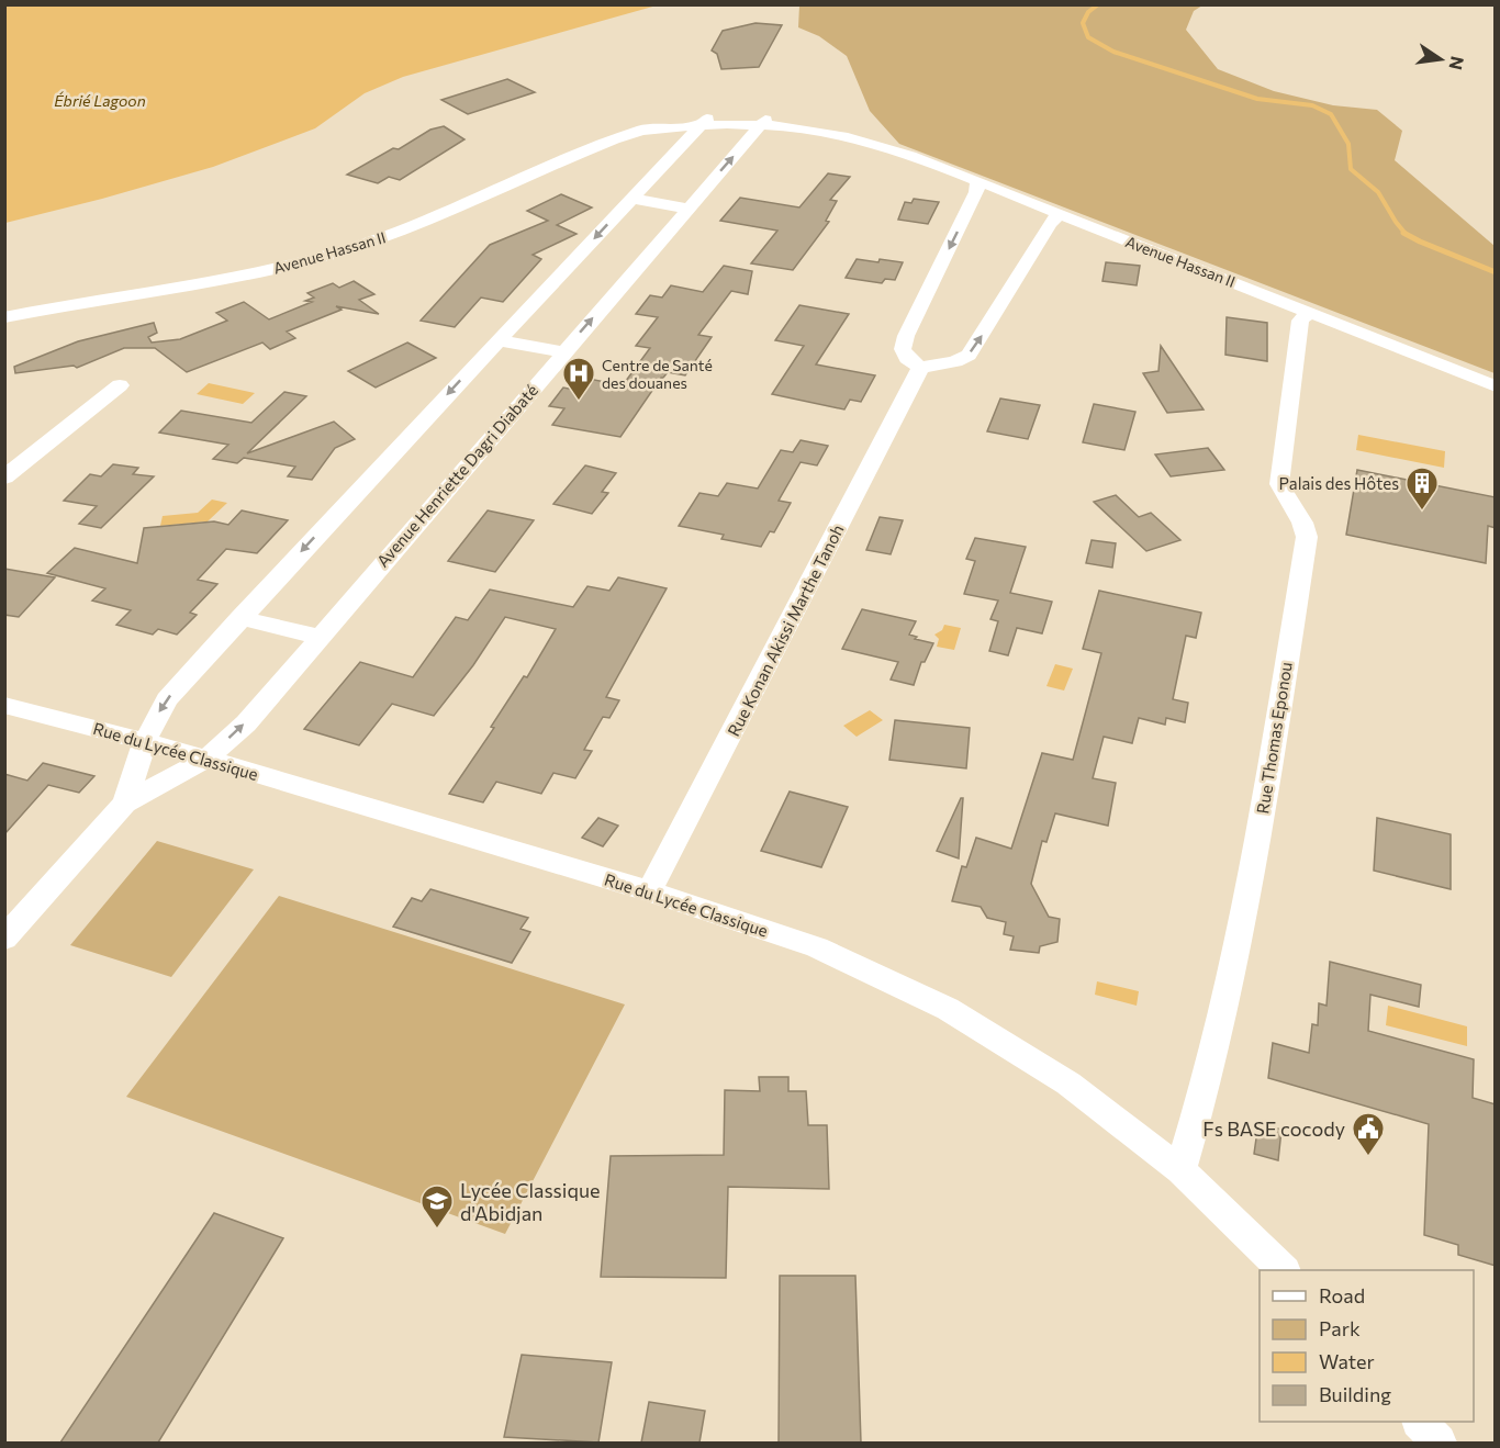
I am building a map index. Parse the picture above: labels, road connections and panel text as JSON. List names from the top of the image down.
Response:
{
  "streets": {
    "street": [
      "Avenue Hassan II",
      "Avenue Henriette Dagri Diabaté",
      "Rue Konan Akissi Marthe Tanoh",
      "Rue Thomas Eponou",
      "Rue du Lycée Classique"
    ]
  },
  "crossings": [
    ["Avenue Hassan II", "Avenue Henriette Dagri Diabaté"],
    ["Avenue Hassan II", "Rue Thomas Eponou"],
    ["Avenue Henriette Dagri Diabaté", "Rue du Lycée Classique"],
    ["Rue Konan Akissi Marthe Tanoh", "Rue du Lycée Classique"],
    ["Rue Thomas Eponou", "Rue du Lycée Classique"]
  ],
  "water": ["Ébrié Lagoon"],
  "places": {
    "hospital": ["Centre de Santé des douanes"],
    "building": ["Palais des Hôtes"],
    "public building": ["Fs BASE cocody"],
    "school or university": ["Lycée Classique d'Abidjan"]
  },
  "legend": [
    "Road",
    "Park",
    "Water",
    "Building"
  ],
  "north": "right"
}
